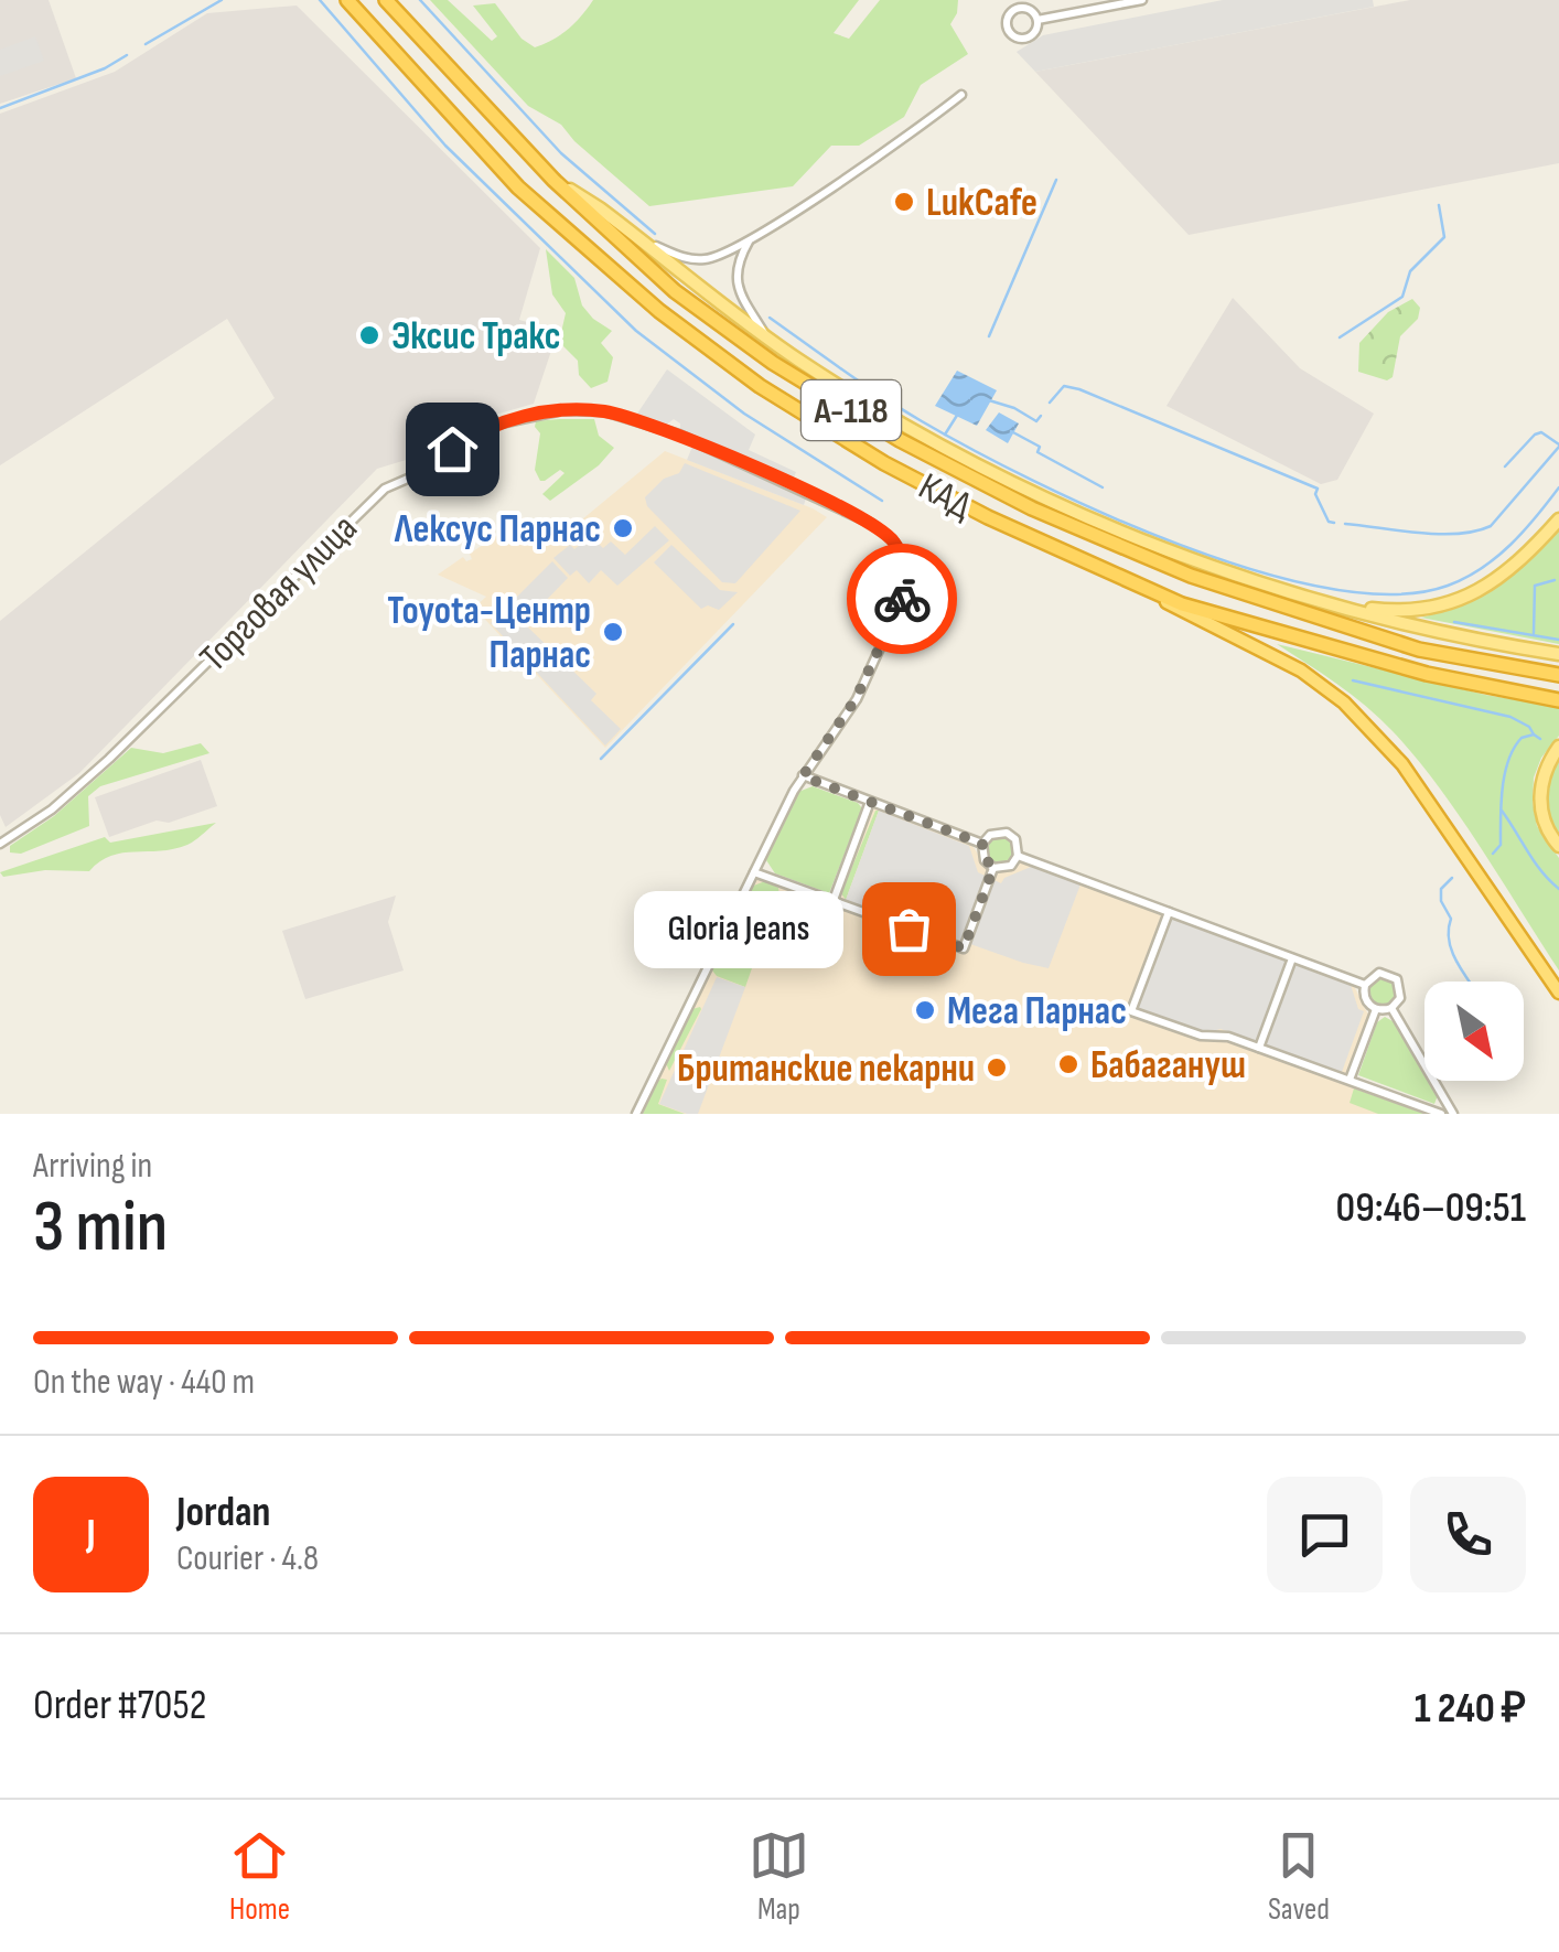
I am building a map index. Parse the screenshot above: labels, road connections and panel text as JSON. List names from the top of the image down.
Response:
{
  "streets": {
    "highway": ["А-118", "КАД"],
    "street": ["Торговая улица"]
  },
  "places": [
    "LukCafe",
    "Эксис Тракс",
    "Лексус Парнас",
    "Toyota-Центр Парнас",
    "Gloria Jeans",
    "Мега Парнас",
    "Бабагануш",
    "Британские пекарни"
  ],
  "north": "bottom right",
  "page": {
    "bubble": "Gloria Jeans",
    "heading": ["3 min", "Arriving in", "09:46–09:51"],
    "panel": [
      "Jordan",
      "Courier · 4.8",
      "Order #7052",
      "1 240 ₽"
    ],
    "bar": "On the way · 440 m",
    "round": "J",
    "tabs": ["Home", "Map", "Saved"]
  }
}
